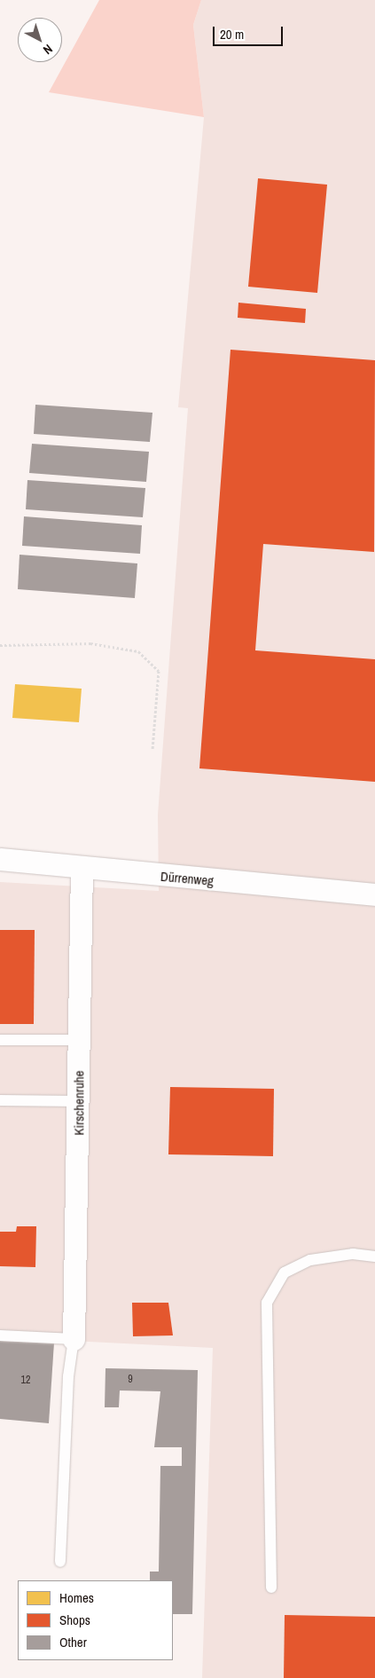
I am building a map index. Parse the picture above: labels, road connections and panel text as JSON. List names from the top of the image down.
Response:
{
  "streets": {
    "street": ["Dürrenweg", "Kirschenruhe"]
  },
  "crossings": [
    ["Dürrenweg", "Kirschenruhe"]
  ],
  "house_numbers": ["9", "12"],
  "legend": ["Homes", "Shops", "Other"],
  "scale_bar": "20 m",
  "north": "bottom right"
}
